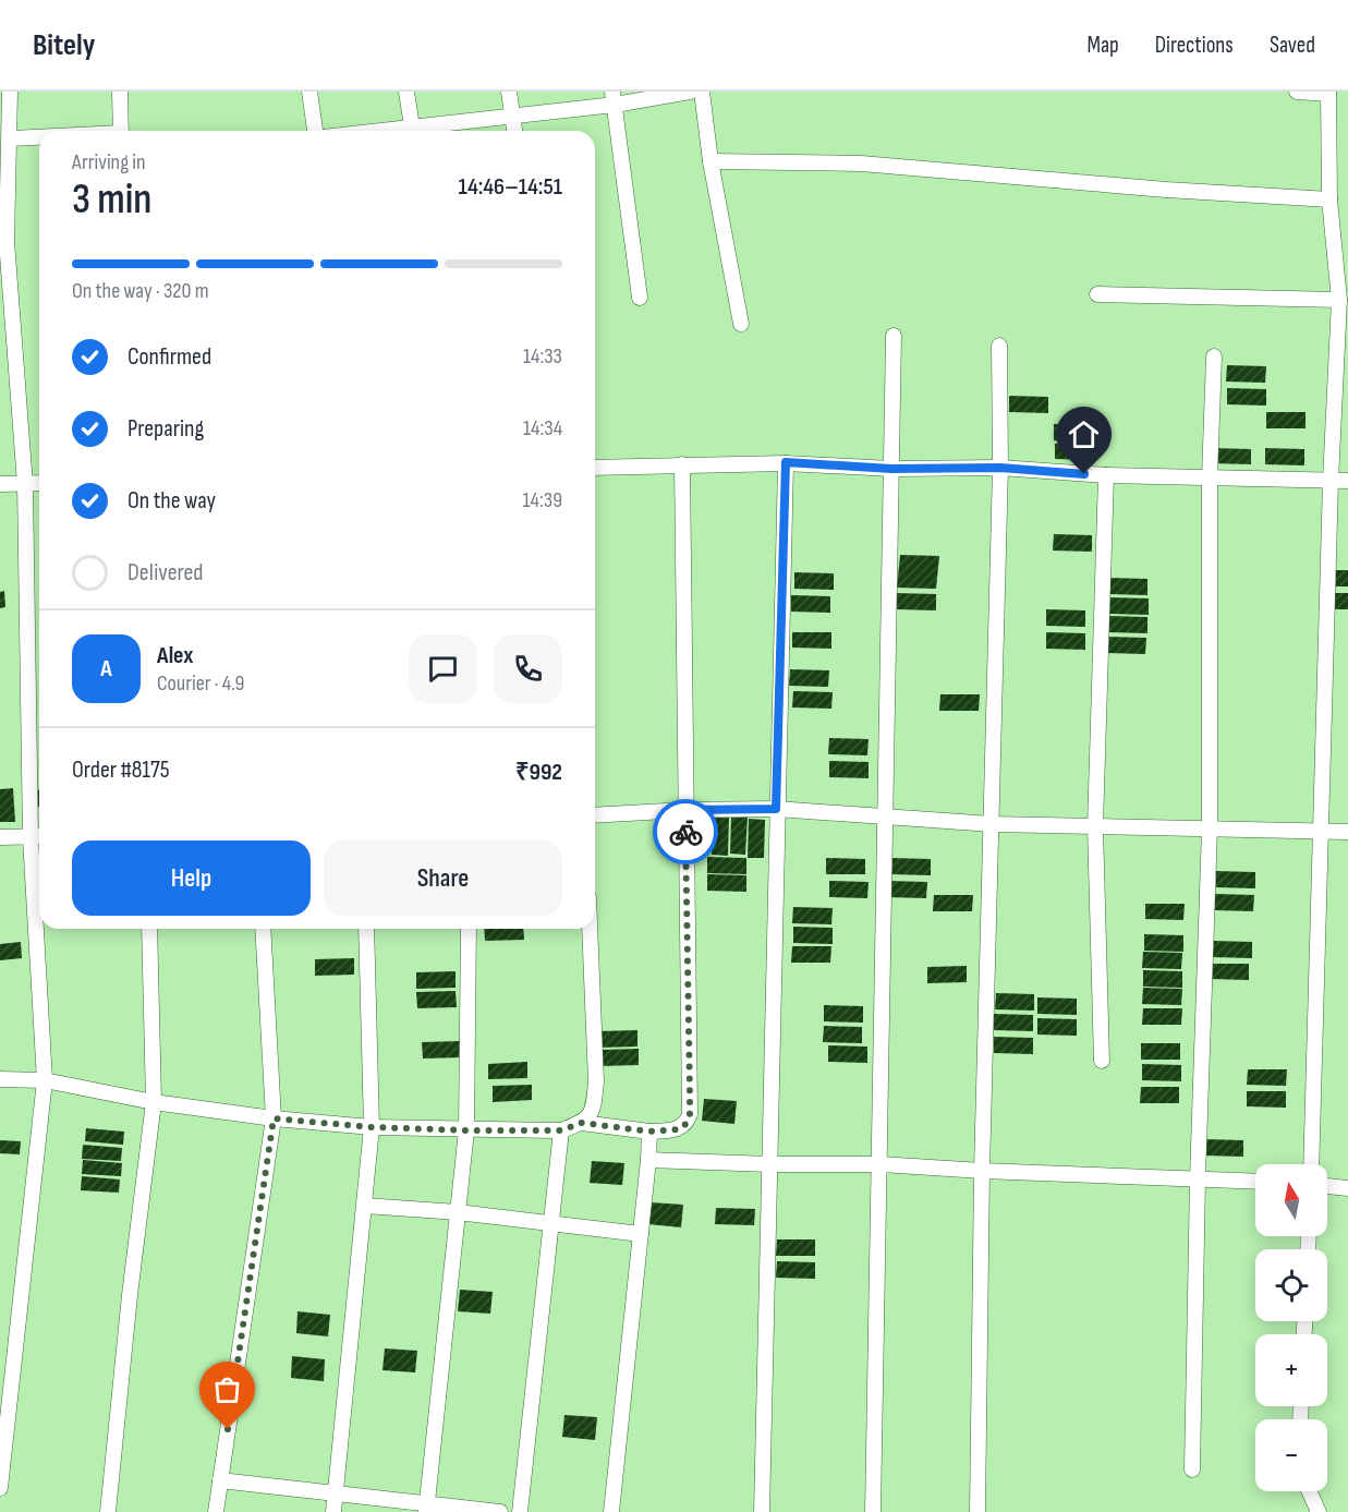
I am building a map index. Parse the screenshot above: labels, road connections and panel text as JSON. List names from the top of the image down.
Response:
{
  "north": "top",
  "page": {
    "header": "Bitely",
    "nav": ["Map", "Directions", "Saved"],
    "heading": ["3 min", "Arriving in", "14:46–14:51"],
    "panel": [
      "Alex",
      "Courier · 4.9",
      "Order #8175",
      "₹992"
    ],
    "bar": "On the way · 320 m",
    "list": [
      ["Confirmed", "14:33"],
      ["Preparing", "14:34"],
      ["On the way", "14:39"],
      "Delivered"
    ],
    "round": "A",
    "buttons": ["Help", "Share"],
    "map_buttons": ["+", "−"]
  }
}
